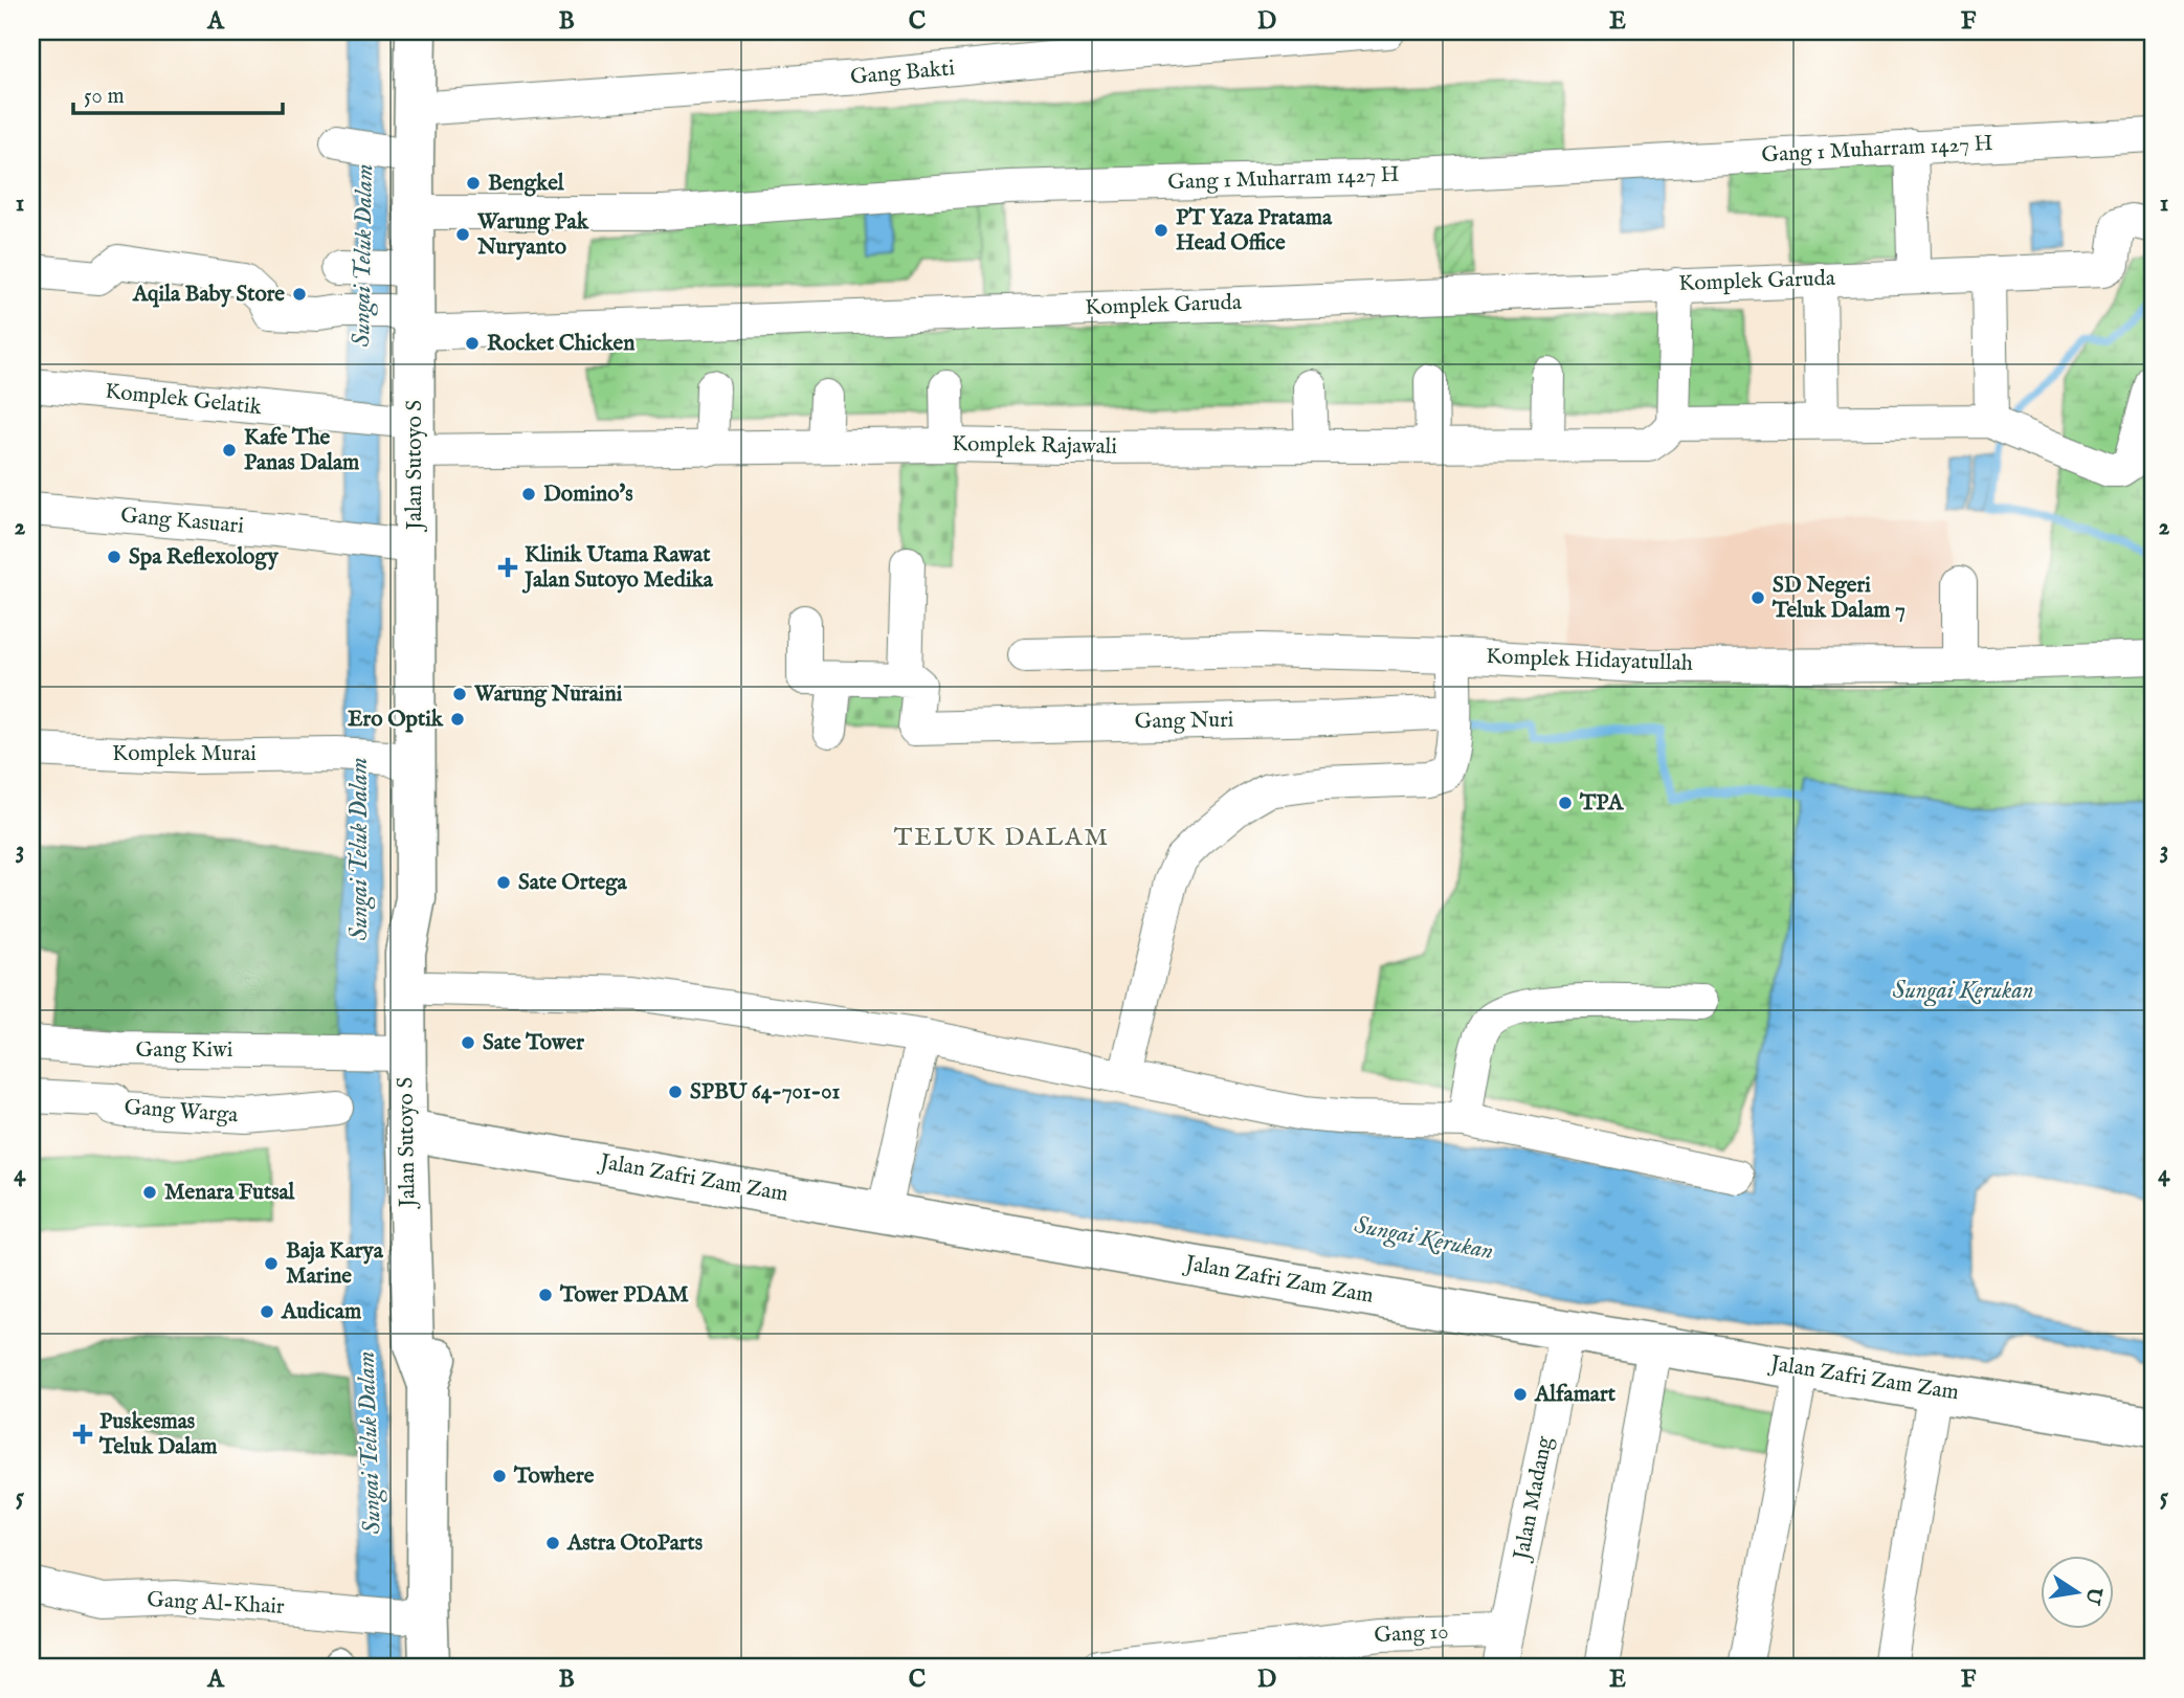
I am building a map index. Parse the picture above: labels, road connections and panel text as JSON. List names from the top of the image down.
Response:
{
  "streets": {
    "main road": ["Jalan Sutoyo S", "Jalan Zafri Zam Zam"],
    "street": [
      "Gang Bakti",
      "Gang 1 Muharram 1427 H",
      "Komplek Garuda",
      "Komplek Gelatik",
      "Komplek Rajawali",
      "Gang Kasuari",
      "Komplek Hidayatullah",
      "Gang Nuri",
      "Komplek Murai",
      "Gang Kiwi",
      "Gang Warga",
      "Jalan Madang",
      "Gang Al-Khair",
      "Gang 10"
    ]
  },
  "crossings": [
    ["Gang Bakti", "Jalan Sutoyo S"],
    ["Gang 1 Muharram 1427 H", "Jalan Sutoyo S"],
    ["Komplek Garuda", "Jalan Sutoyo S"],
    ["Komplek Gelatik", "Komplek Rajawali"],
    ["Komplek Gelatik", "Jalan Sutoyo S"],
    ["Komplek Rajawali", "Jalan Sutoyo S"],
    ["Jalan Sutoyo S", "Gang Kasuari"],
    ["Jalan Sutoyo S", "Komplek Murai"],
    ["Jalan Sutoyo S", "Gang Kiwi"],
    ["Jalan Sutoyo S", "Jalan Zafri Zam Zam"],
    ["Jalan Sutoyo S", "Gang Al-Khair"],
    ["Jalan Zafri Zam Zam", "Jalan Madang"],
    ["Jalan Madang", "Gang 10"]
  ],
  "districts": ["TELUK DALAM"],
  "water": ["Sungai Teluk Dalam", "Sungai Kerukan"],
  "places": {
    "other": [
      "Bengkel",
      "PT Yaza Pratama Head Office",
      "Warung Pak Nuryanto",
      "Aqila Baby Store",
      "Rocket Chicken",
      "Kafe The Panas Dalam",
      "Domino's",
      "Spa Reflexology",
      "SD Negeri Teluk Dalam 7",
      "Warung Nuraini",
      "Ero Optik",
      "TPA",
      "Sate Ortega",
      "Sate Tower",
      "SPBU 64-701-01",
      "Menara Futsal",
      "Baja Karya Marine",
      "Tower PDAM",
      "Audicam",
      "Alfamart",
      "Towhere",
      "Astra OtoParts"
    ],
    "health": ["Klinik Utama Rawat Jalan Sutoyo Medika", "Puskesmas Teluk Dalam"]
  },
  "scale_bar": "50 m",
  "north": "right",
  "grid": {
    "columns": [
      "A",
      "B",
      "C",
      "D",
      "E",
      "F"
    ],
    "rows": [
      "1",
      "2",
      "3",
      "4",
      "5"
    ]
  }
}
